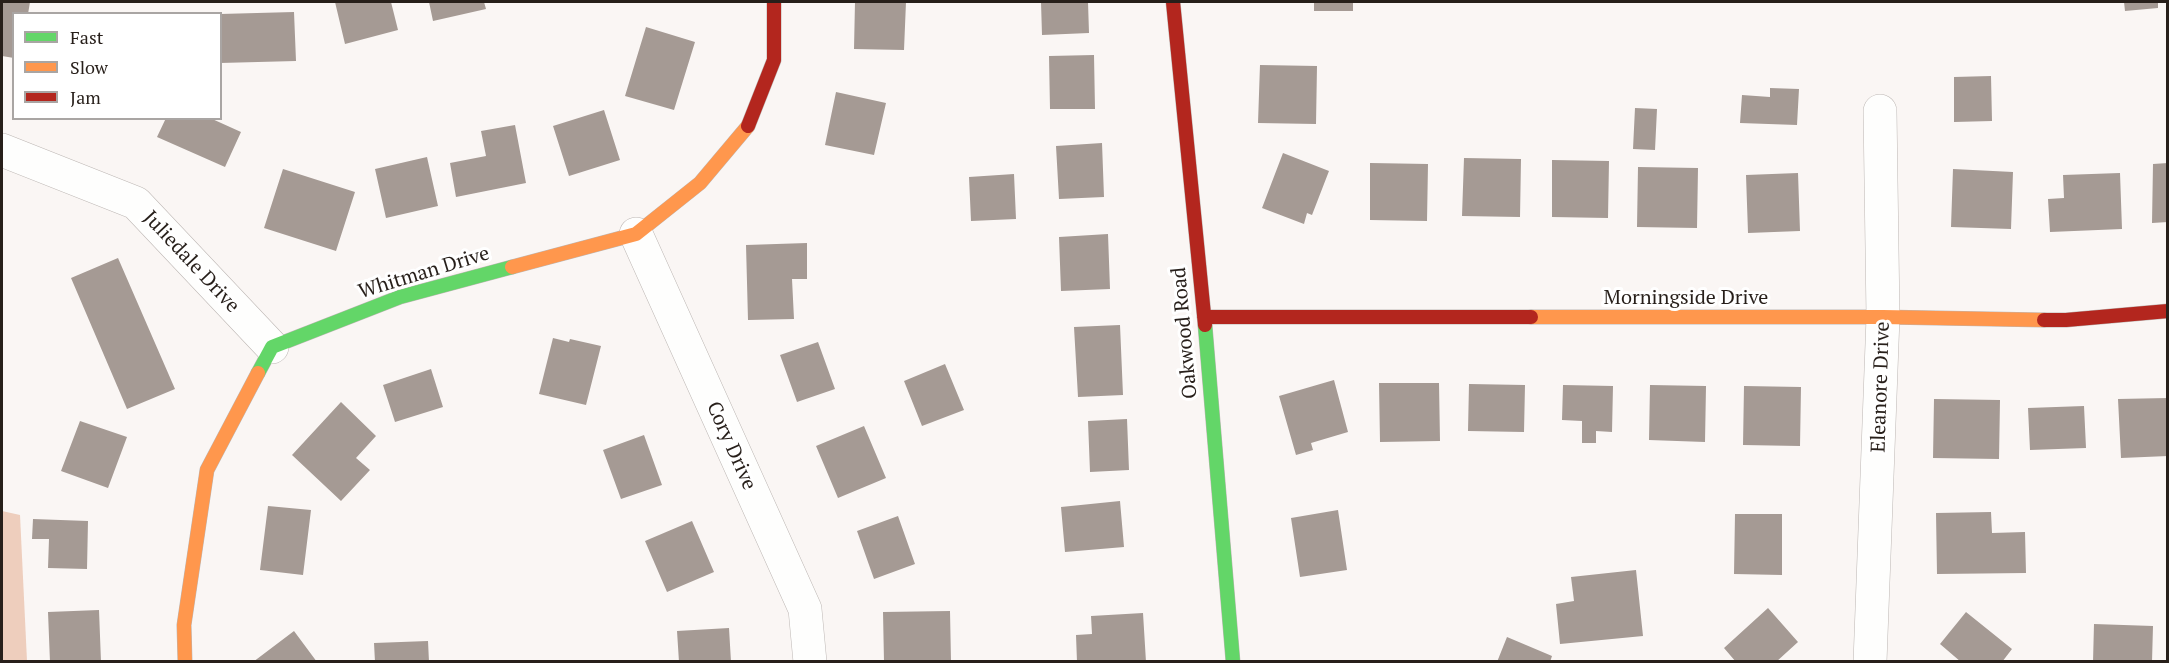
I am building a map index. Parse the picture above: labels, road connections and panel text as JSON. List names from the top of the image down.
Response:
{
  "streets": {
    "street": [
      "Juliedale Drive",
      "Whitman Drive",
      "Morningside Drive",
      "Oakwood Road",
      "Eleanore Drive",
      "Cory Drive"
    ]
  },
  "crossings": [
    ["Juliedale Drive", "Whitman Drive"],
    ["Whitman Drive", "Cory Drive"],
    ["Morningside Drive", "Oakwood Road"],
    ["Morningside Drive", "Eleanore Drive"]
  ],
  "legend": ["Fast", "Slow", "Jam"]
}
